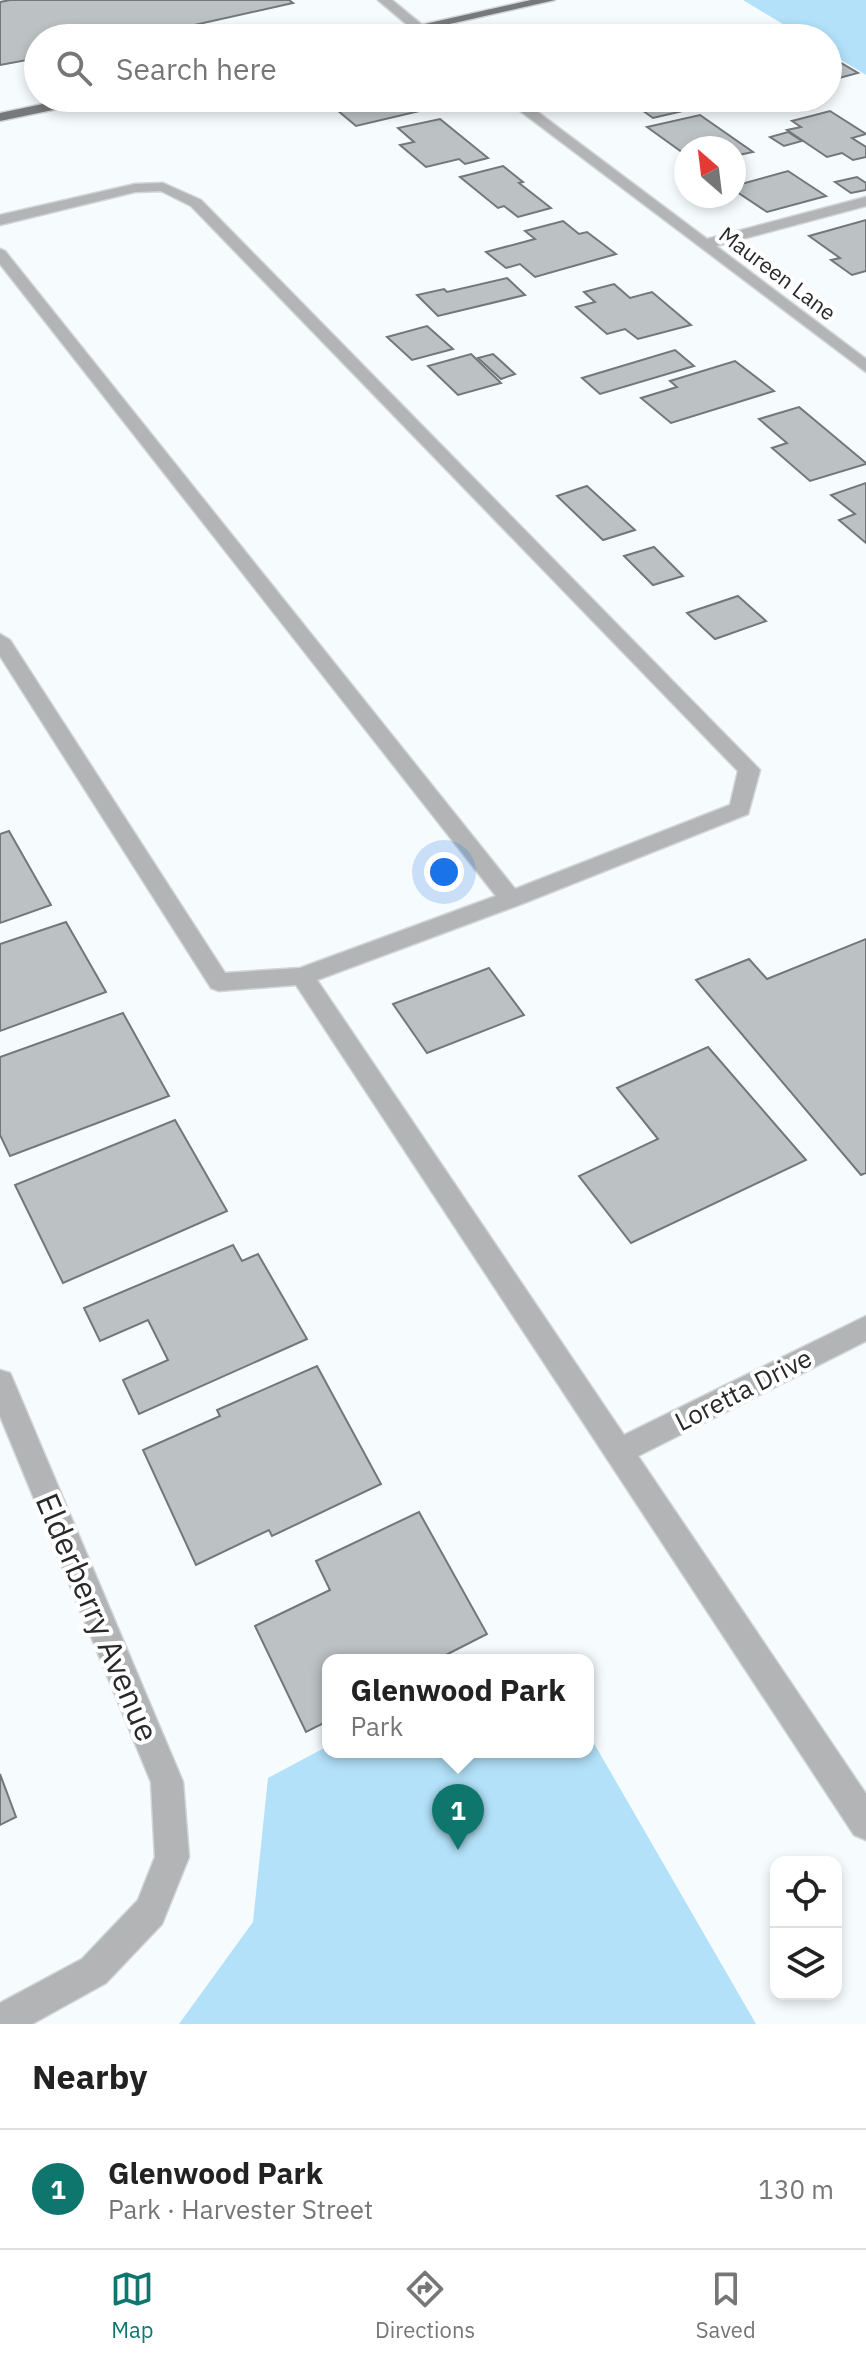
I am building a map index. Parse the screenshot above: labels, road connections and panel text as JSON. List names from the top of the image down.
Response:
{
  "streets": {
    "street": ["Maureen Lane", "Loretta Drive", "Elderberry Avenue"]
  },
  "north": "top left",
  "page": {
    "search": "Search here",
    "popup": ["Glenwood Park", "Park"],
    "pins": "1",
    "heading": "Nearby",
    "list": [
      {
        "mark": "1",
        "name": "Glenwood Park",
        "note": "Park · Harvester Street",
        "value": "130 m"
      }
    ],
    "nav": ["Map", "Directions", "Saved"]
  }
}
